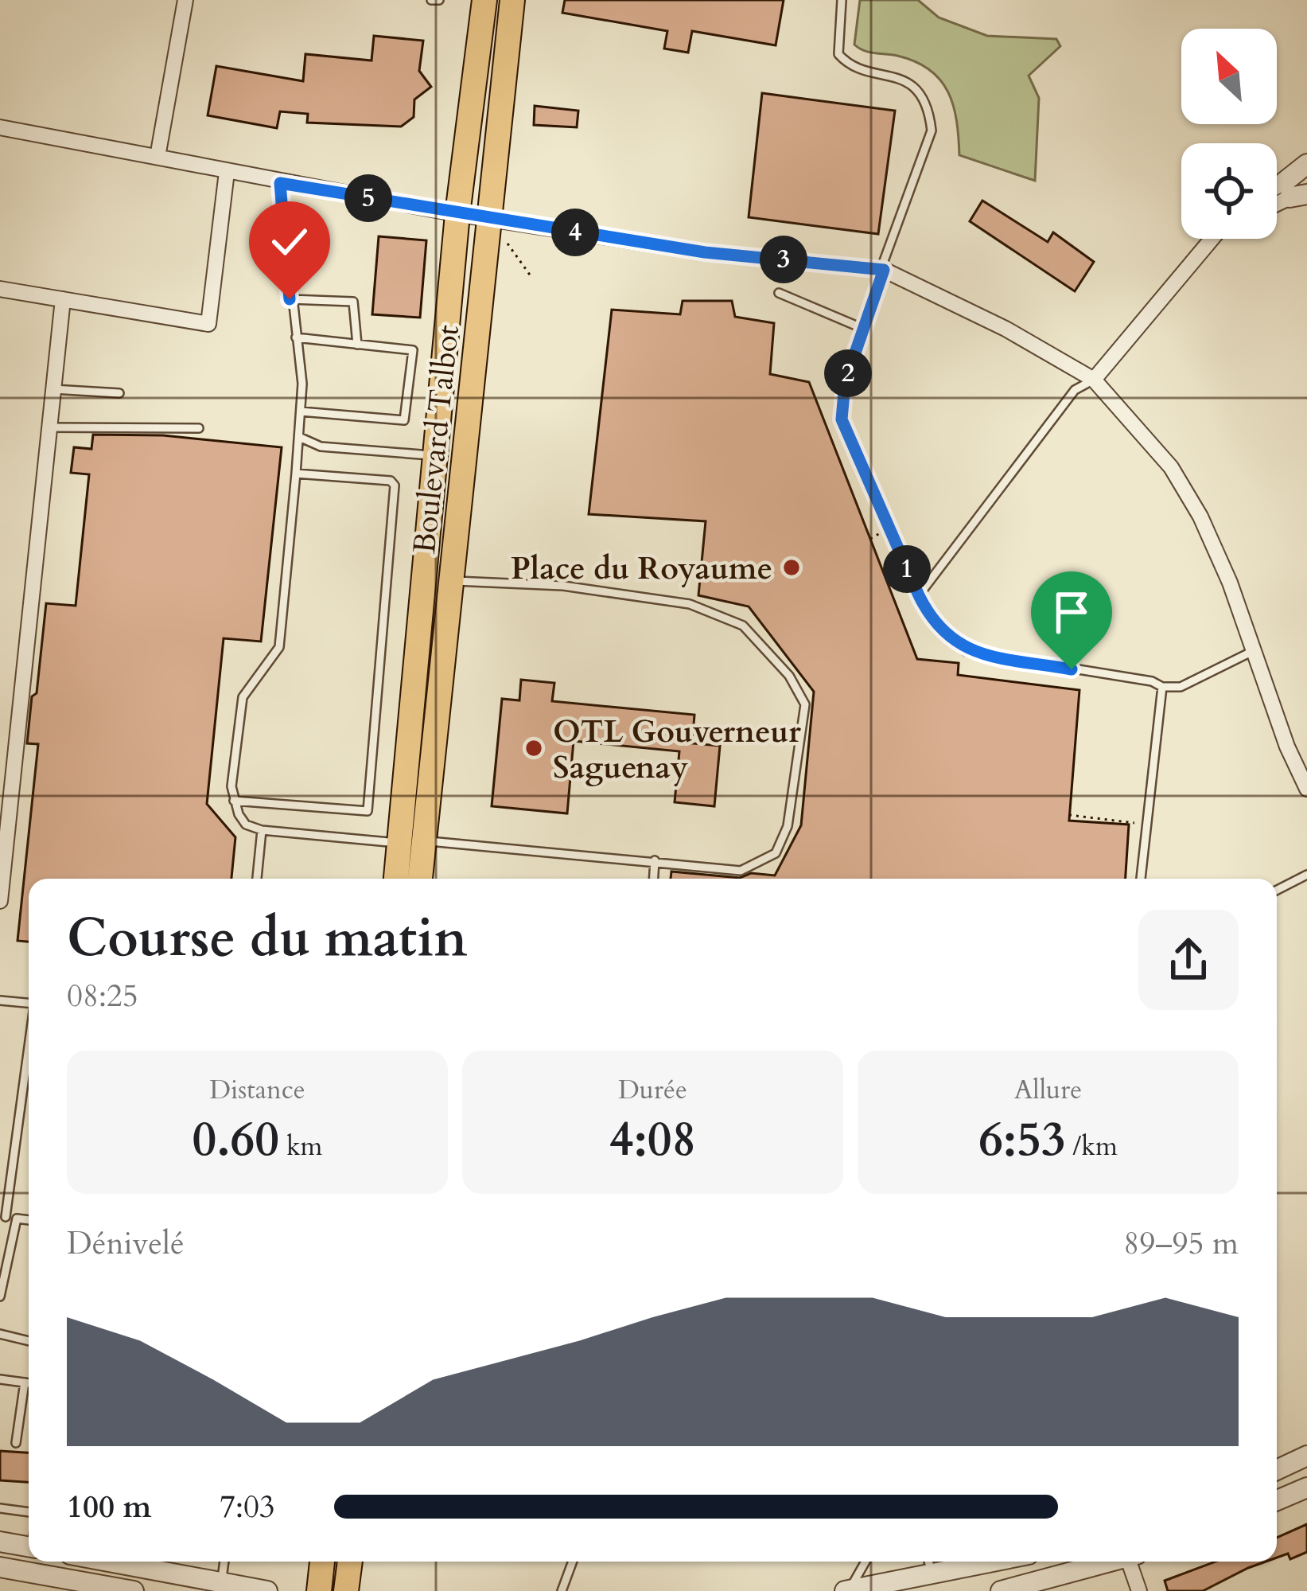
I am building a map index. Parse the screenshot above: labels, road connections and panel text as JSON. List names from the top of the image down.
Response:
{
  "streets": {
    "main road": ["Boulevard Talbot"]
  },
  "places": ["Place du Royaume", "OTL Gouverneur Saguenay"],
  "north": "top left",
  "page": {
    "pins": [
      "5",
      "4",
      "3",
      "2",
      "1"
    ],
    "heading": ["Course du matin", "08:25"],
    "stats": [
      ["Distance", "0.60 km"],
      ["Durée", "4:08"],
      ["Allure", "6:53 /km"]
    ],
    "chart": ["Dénivelé", "89–95 m"],
    "list": [
      {
        "name": "100 m",
        "note": "7:03"
      }
    ]
  }
}
